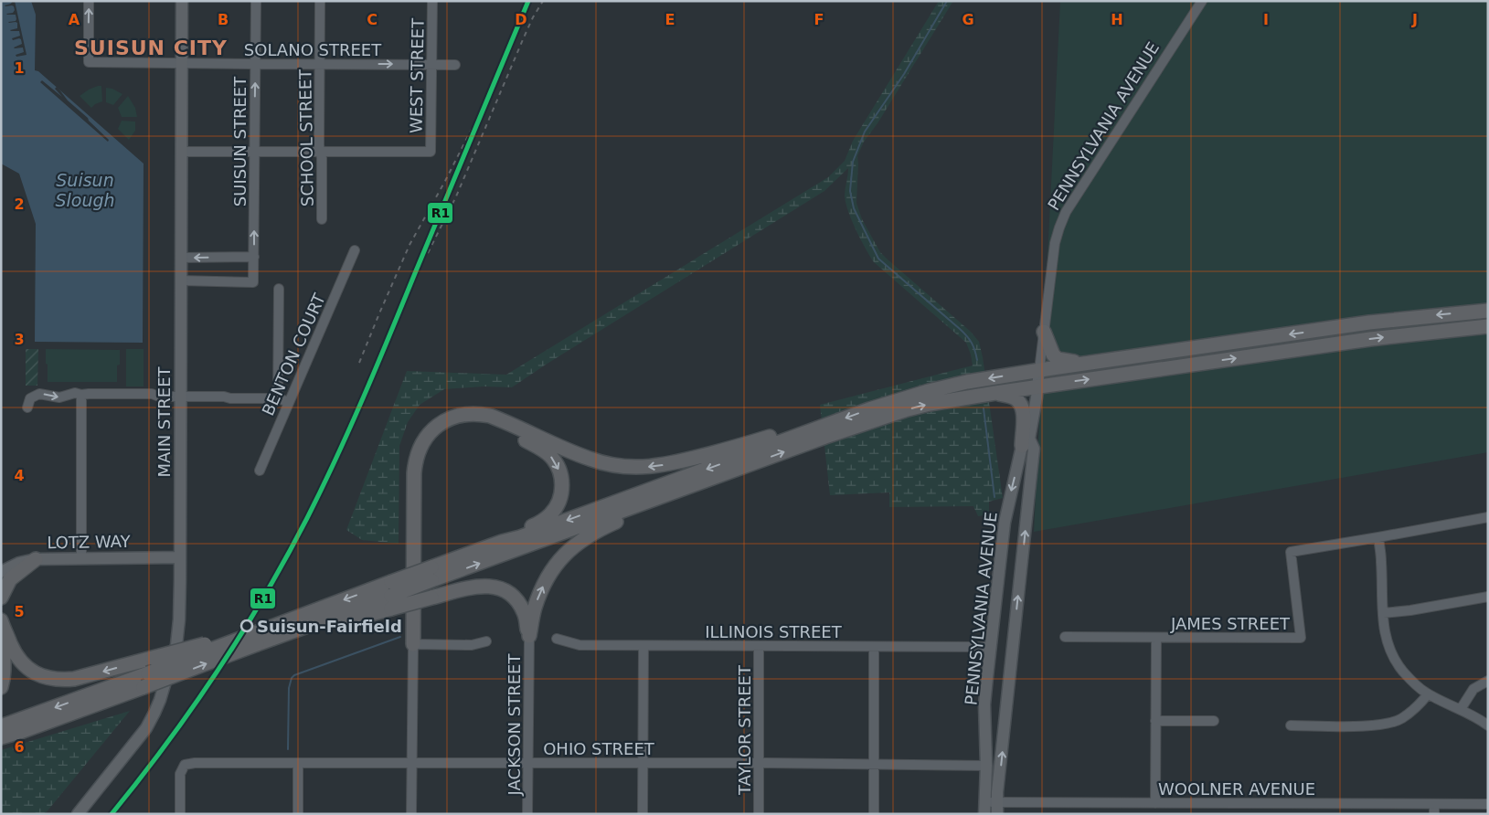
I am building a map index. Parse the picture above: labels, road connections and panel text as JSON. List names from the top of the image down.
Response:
{
  "streets": {
    "main road": ["PENNSYLVANIA AVENUE", "MAIN STREET", "LOTZ WAY"],
    "street": [
      "SOLANO STREET",
      "WEST STREET",
      "SCHOOL STREET",
      "SUISUN STREET",
      "BENTON COURT",
      "JAMES STREET",
      "ILLINOIS STREET",
      "JACKSON STREET",
      "TAYLOR STREET",
      "OHIO STREET",
      "WOOLNER AVENUE"
    ]
  },
  "crossings": [
    ["SOLANO STREET", "WEST STREET"],
    ["SOLANO STREET", "SCHOOL STREET"],
    ["SOLANO STREET", "SUISUN STREET"],
    ["SOLANO STREET", "MAIN STREET"],
    ["WEST STREET", "SCHOOL STREET"],
    ["PENNSYLVANIA AVENUE", "ILLINOIS STREET"],
    ["PENNSYLVANIA AVENUE", "OHIO STREET"],
    ["PENNSYLVANIA AVENUE", "WOOLNER AVENUE"],
    ["SUISUN STREET", "MAIN STREET"],
    ["MAIN STREET", "LOTZ WAY"],
    ["ILLINOIS STREET", "TAYLOR STREET"],
    ["JACKSON STREET", "OHIO STREET"],
    ["TAYLOR STREET", "OHIO STREET"]
  ],
  "one_way": ["SUISUN STREET"],
  "districts": ["SUISUN CITY"],
  "water": ["Suisun Slough"],
  "places": ["Suisun-Fairfield"],
  "lines": ["transit line R1"],
  "grid": {
    "columns": [
      "A",
      "B",
      "C",
      "D",
      "E",
      "F",
      "G",
      "H",
      "I",
      "J"
    ],
    "rows": [
      "1",
      "2",
      "3",
      "4",
      "5",
      "6"
    ]
  }
}
